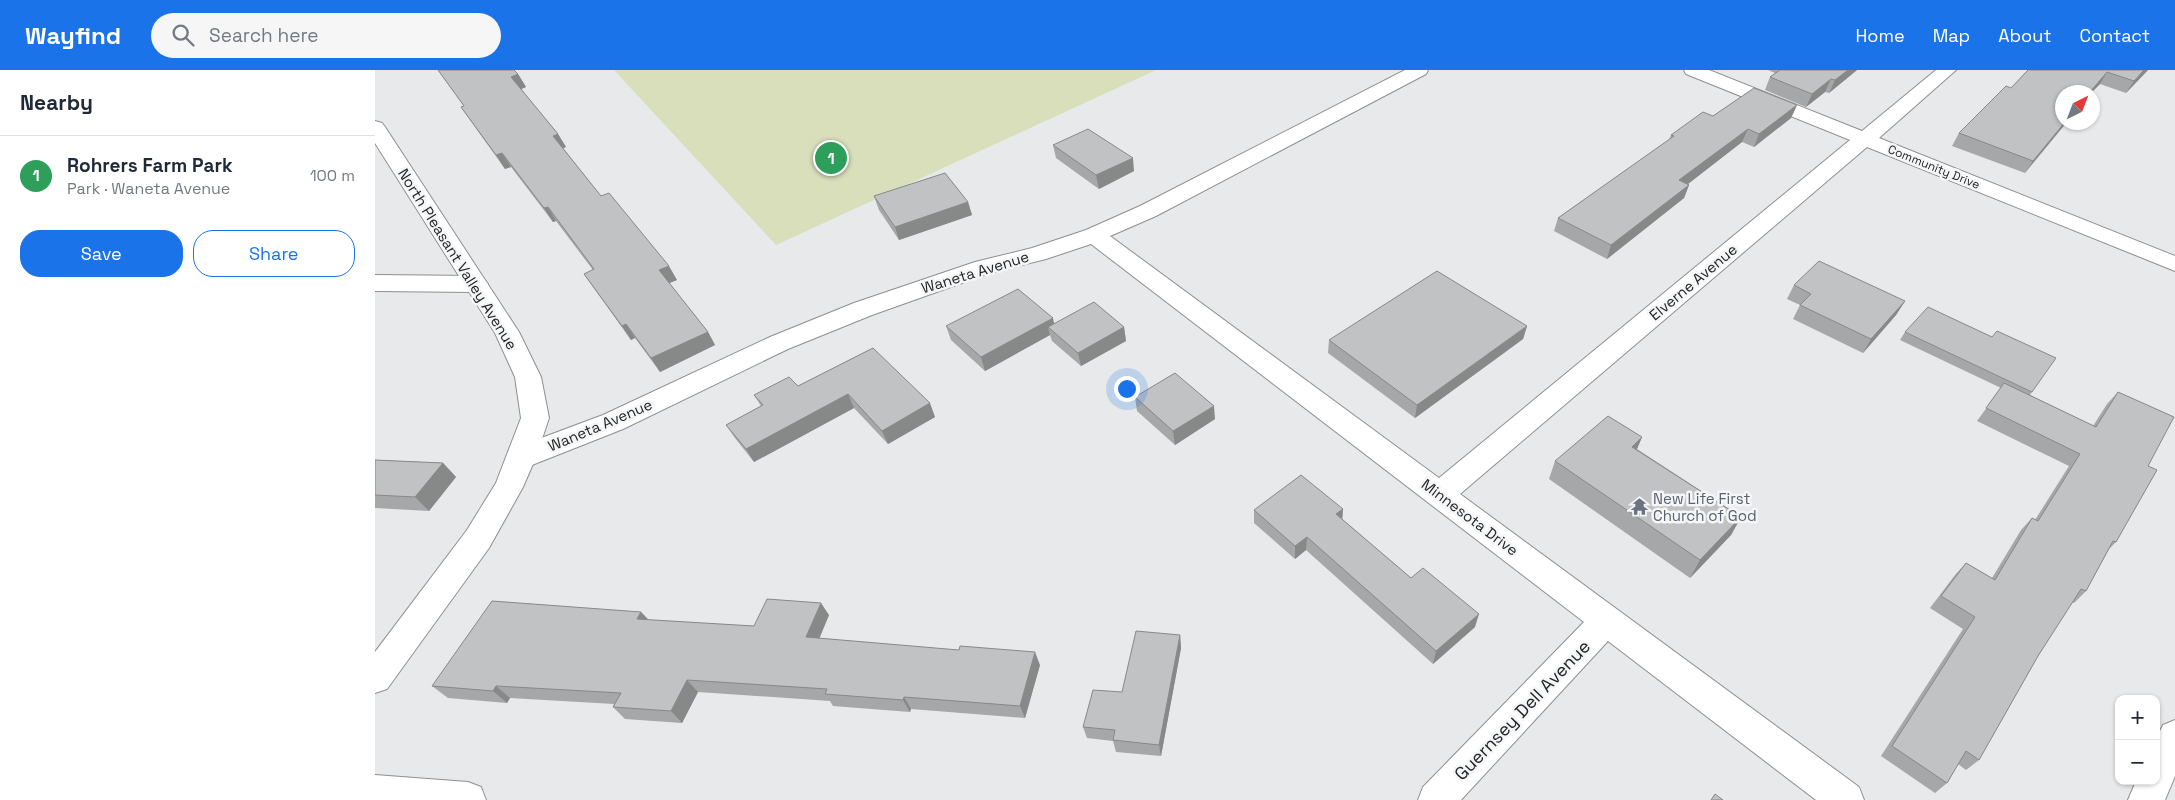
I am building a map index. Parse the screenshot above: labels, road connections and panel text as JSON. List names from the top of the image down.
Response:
{
  "streets": {
    "street": [
      "Community Drive",
      "North Pleasant Valley Avenue",
      "Waneta Avenue",
      "Elverne Avenue",
      "Minnesota Drive",
      "Guernsey Dell Avenue"
    ]
  },
  "crossings": [
    ["Community Drive", "Elverne Avenue"],
    ["North Pleasant Valley Avenue", "Waneta Avenue"],
    ["Waneta Avenue", "Minnesota Drive"],
    ["Elverne Avenue", "Minnesota Drive"],
    ["Minnesota Drive", "Guernsey Dell Avenue"]
  ],
  "places": {
    "temple": ["New Life First Church of God"]
  },
  "north": "top right",
  "page": {
    "header": "Wayfind",
    "search": "Search here",
    "nav": [
      "Home",
      "Map",
      "About",
      "Contact"
    ],
    "heading": "Nearby",
    "list": [
      {
        "mark": "1",
        "name": "Rohrers Farm Park",
        "note": "Park · Waneta Avenue",
        "value": "100 m"
      }
    ],
    "pins": "1",
    "buttons": ["Save", "Share"],
    "map_buttons": ["+", "−"]
  }
}
